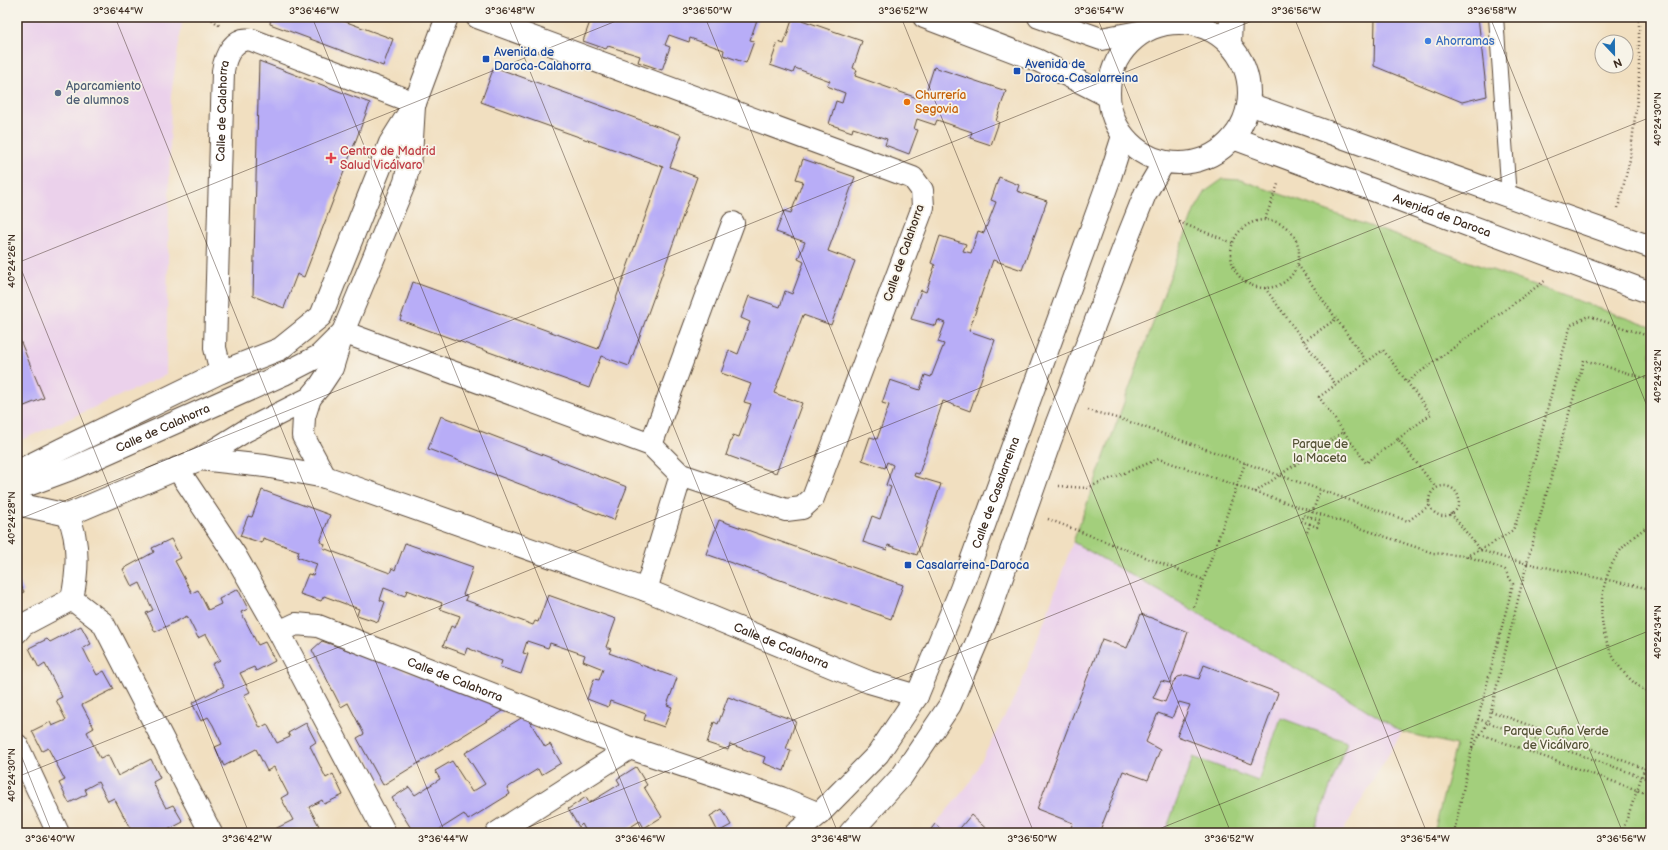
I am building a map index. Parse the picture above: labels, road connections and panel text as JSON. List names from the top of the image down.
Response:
{
  "streets": {
    "street": ["Calle de Calahorra", "Avenida de Daroca", "Calle de Casalarreina"]
  },
  "crossings": [
    ["Calle de Calahorra", "Calle de Casalarreina"],
    ["Avenida de Daroca", "Calle de Casalarreina"]
  ],
  "parks": ["Parque de la Maceta", "Parque Cuña Verde de Vicálvaro"],
  "places": {
    "other": ["Ahorramas", "Aparcamiento de alumnos", "Churrería Segovia"],
    "transit": ["Avenida de Daroca-Calahorra", "Avenida de Daroca-Casalarreina", "Casalarreina-Daroca"],
    "health": ["Centro de Madrid Salud Vicálvaro"]
  },
  "north": "bottom",
  "coordinates": [
    "3°36'44\"W",
    "3°36'46\"W",
    "3°36'48\"W",
    "3°36'50\"W",
    "3°36'52\"W",
    "3°36'54\"W",
    "3°36'56\"W",
    "3°36'58\"W",
    "40°24'30\"N",
    "40°24'26\"N",
    "40°24'32\"N",
    "40°24'28\"N",
    "40°24'34\"N",
    "3°36'40\"W",
    "3°36'42\"W"
  ]
}
